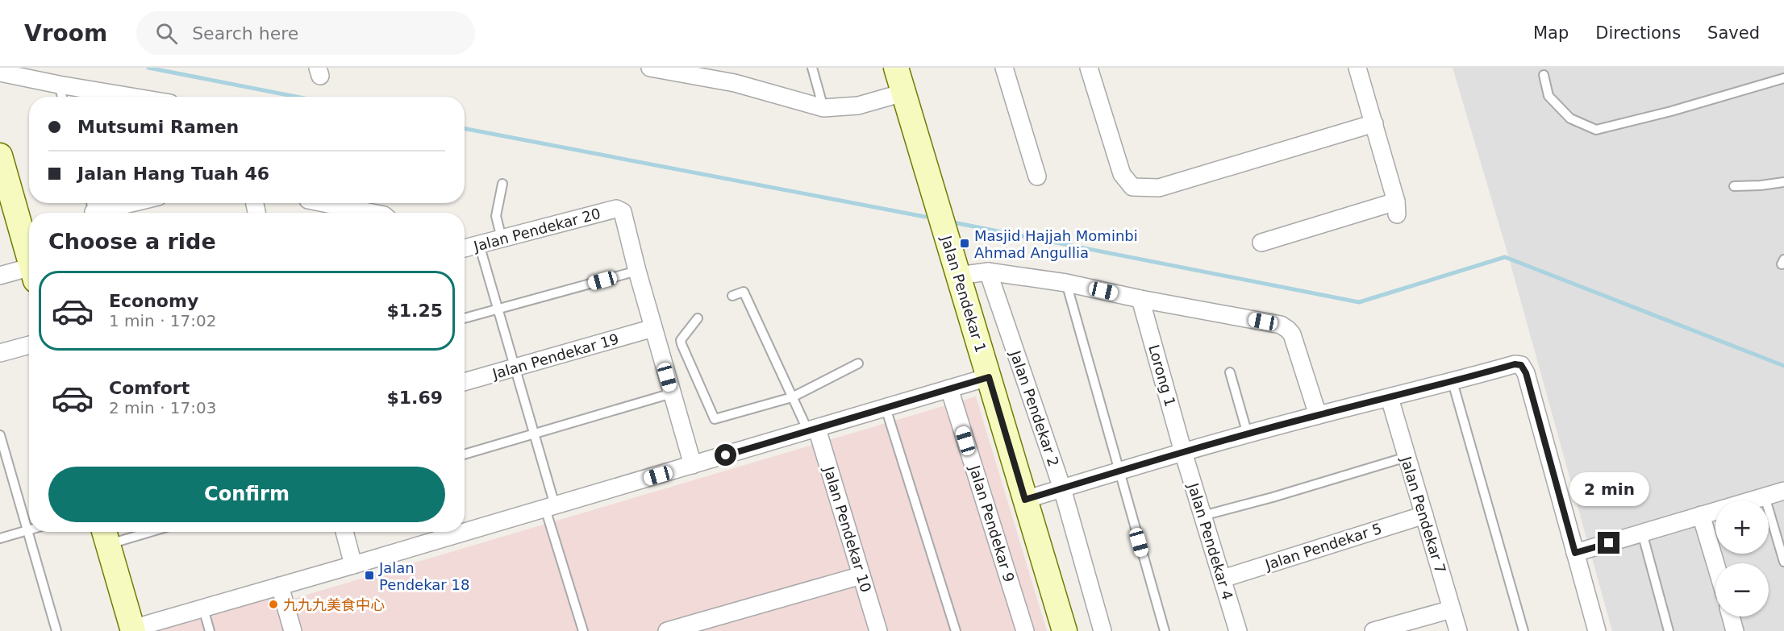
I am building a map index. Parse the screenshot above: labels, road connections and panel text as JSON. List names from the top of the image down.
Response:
{
  "streets": {
    "street": [
      "Jalan Pendekar 20",
      "Jalan Pendekar 1",
      "Jalan Pendekar 19",
      "Lorong 1",
      "Jalan Pendekar 2",
      "Jalan Pendekar 7",
      "Jalan Pendekar 9",
      "Jalan Pendekar 10",
      "Jalan Pendekar 4",
      "Jalan Pendekar 5"
    ]
  },
  "crossings": [
    ["Lorong 1", "Jalan Pendekar 4"],
    ["Jalan Pendekar 7", "Jalan Pendekar 5"],
    ["Jalan Pendekar 4", "Jalan Pendekar 5"]
  ],
  "places": {
    "transit": ["Masjid Hajjah Mominbi Ahmad Angullia", "Jalan Pendekar 18"],
    "other": ["九九九美食中心"]
  },
  "page": {
    "header": "Vroom",
    "search": "Search here",
    "nav": ["Map", "Directions", "Saved"],
    "banner": ["Mutsumi Ramen", "Jalan Hang Tuah 46"],
    "heading": "Choose a ride",
    "list": [
      {
        "name": "Economy",
        "note": "1 min · 17:02",
        "value": "$1.25"
      },
      {
        "name": "Comfort",
        "note": "2 min · 17:03",
        "value": "$1.69"
      }
    ],
    "buttons": "Confirm",
    "bubble": "2 min",
    "map_buttons": ["+", "−"]
  }
}
